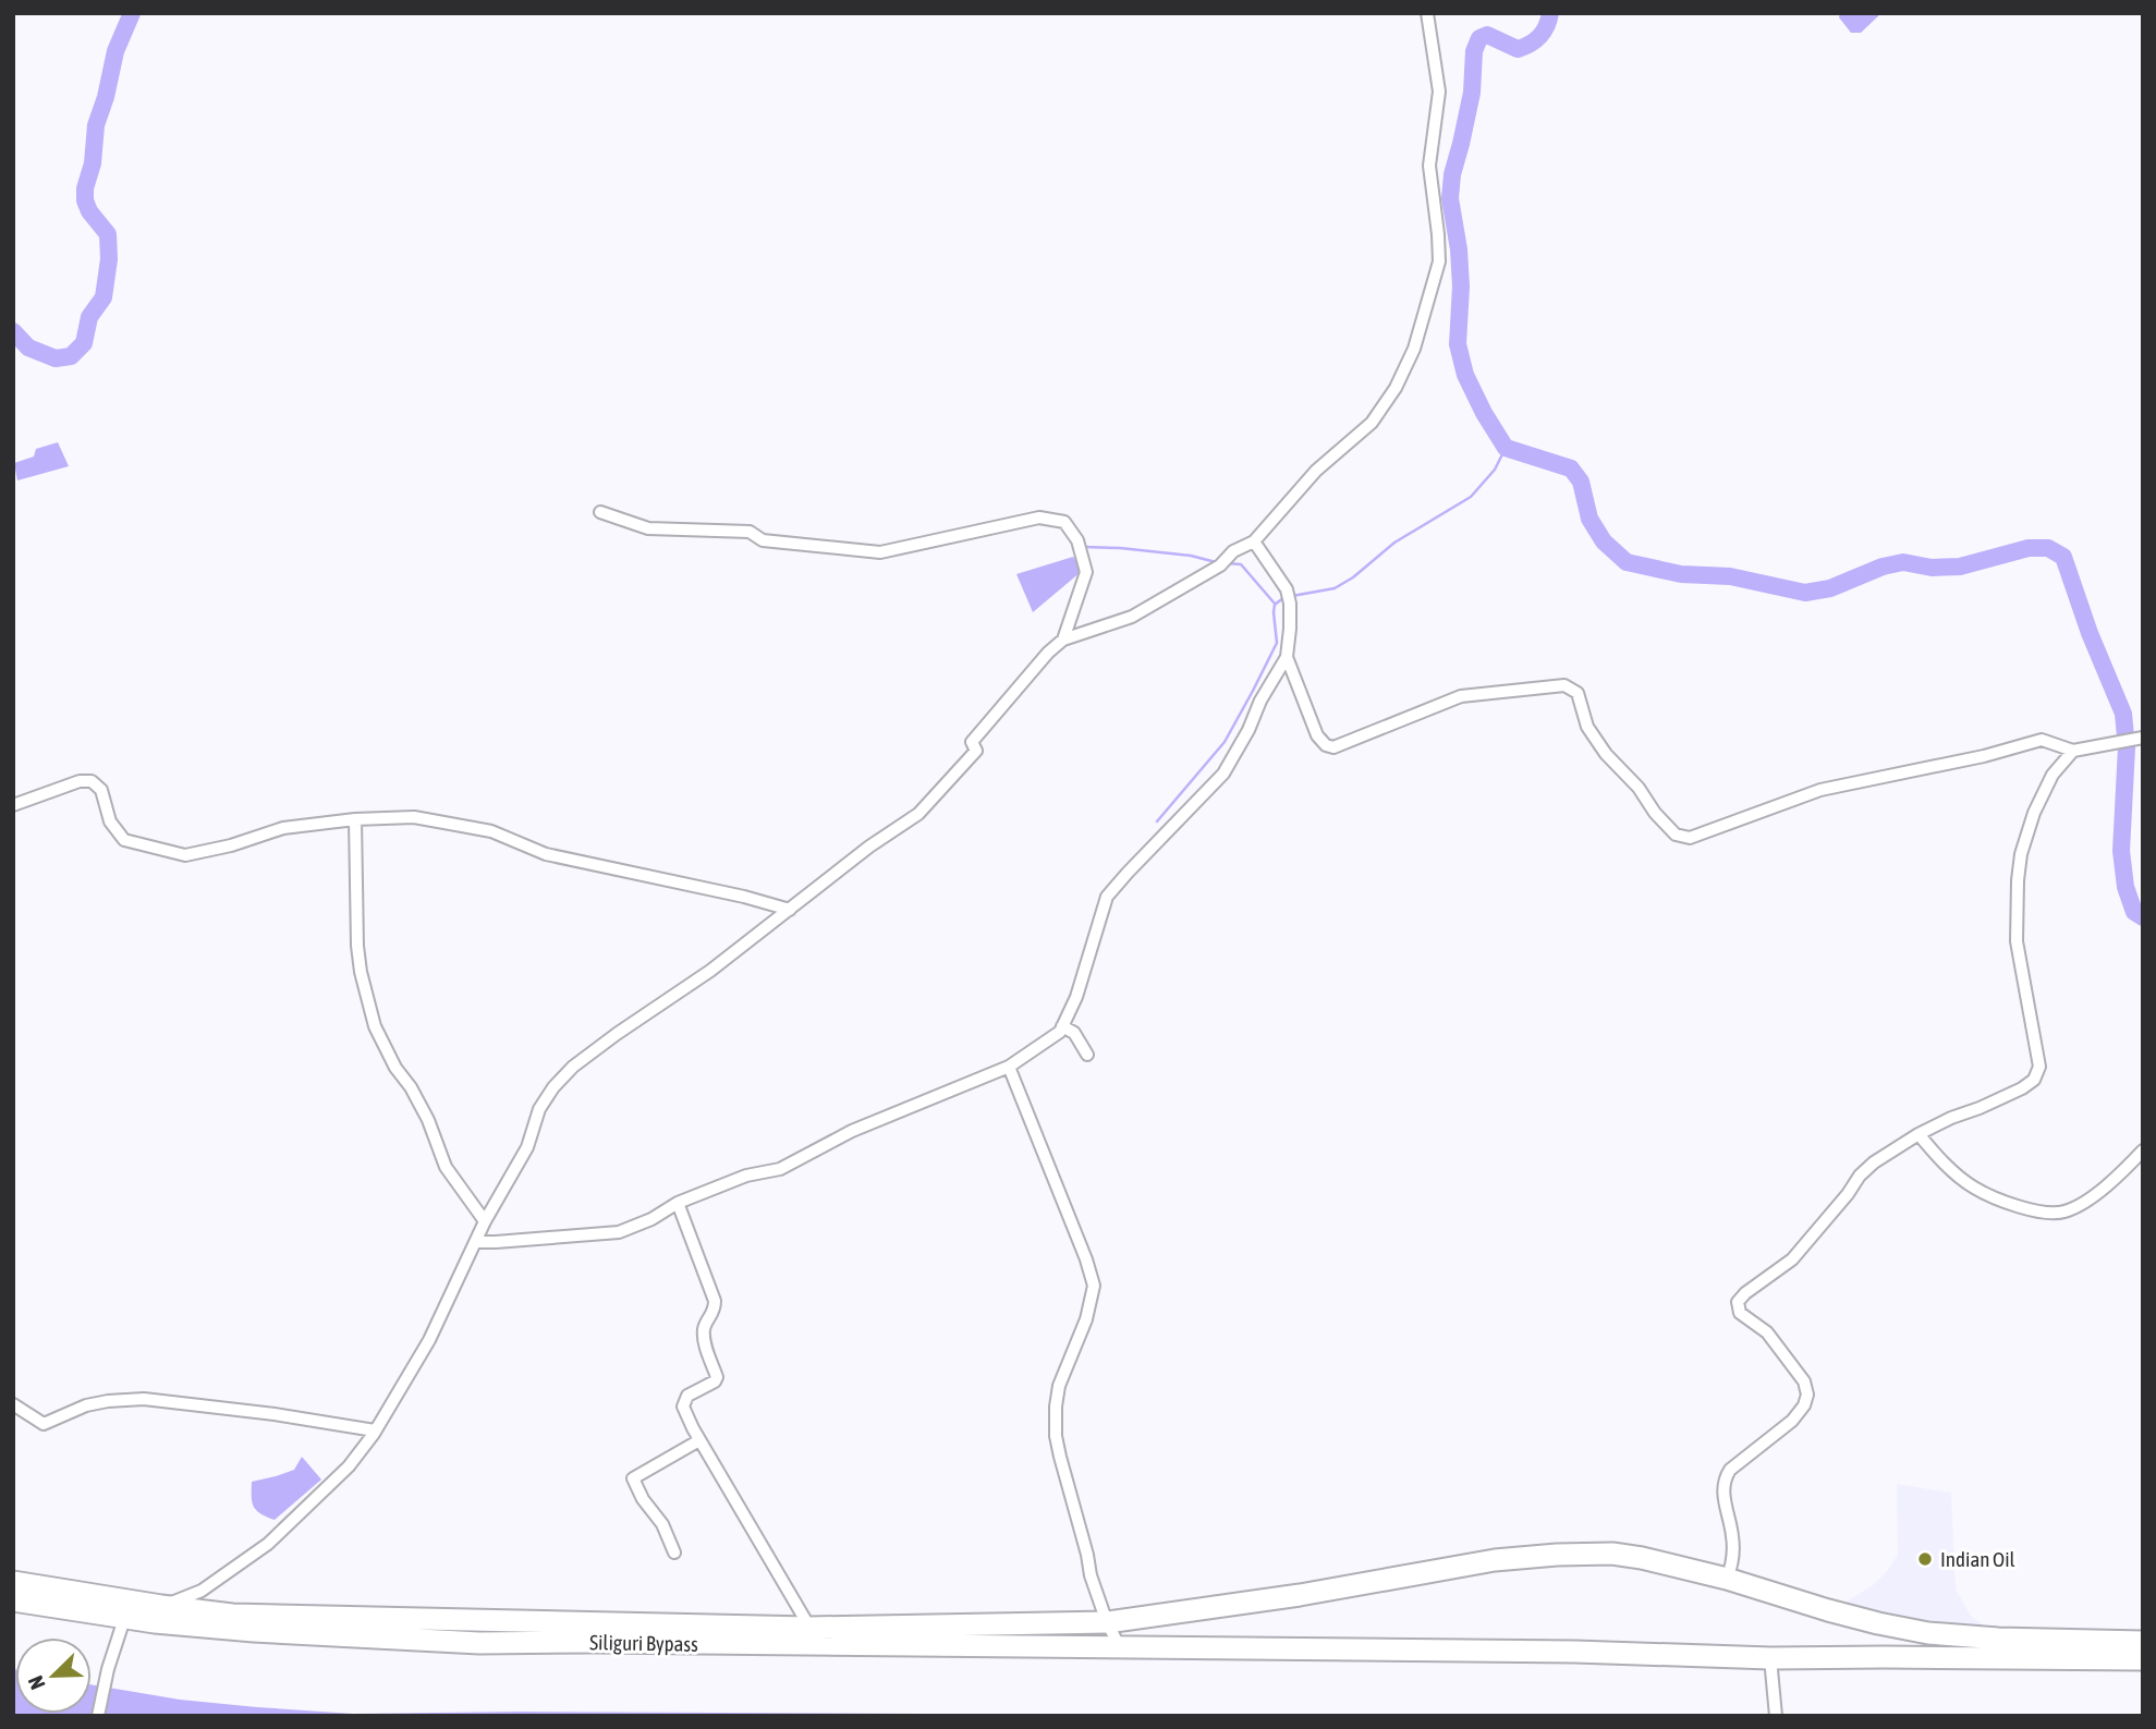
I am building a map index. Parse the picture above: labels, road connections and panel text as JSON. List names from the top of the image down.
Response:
{
  "streets": {
    "highway": ["Siliguri Bypass"]
  },
  "places": ["Indian Oil"],
  "north": "bottom left"
}
